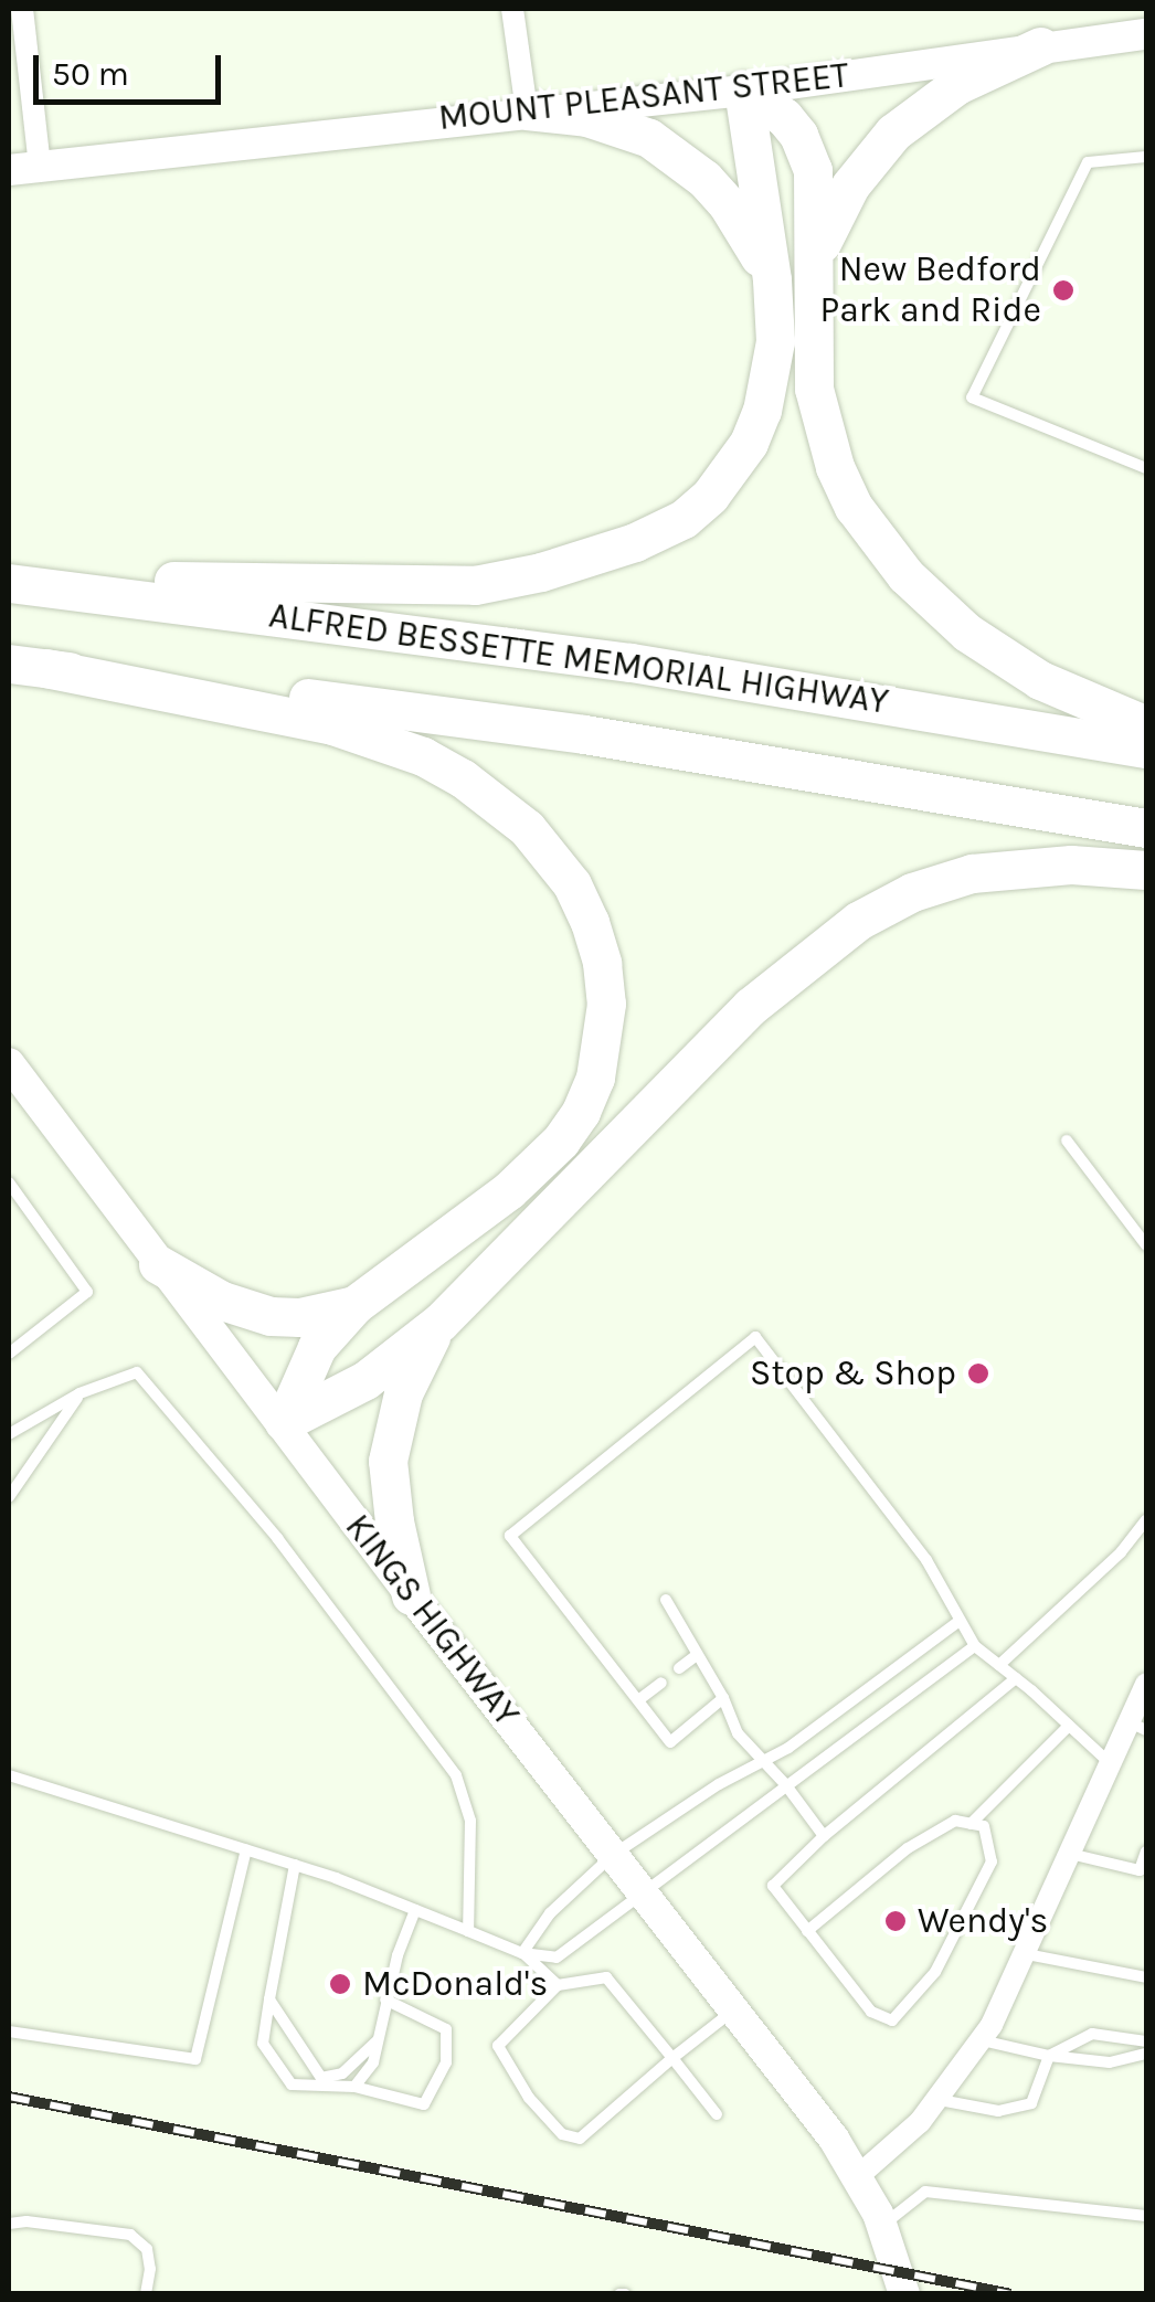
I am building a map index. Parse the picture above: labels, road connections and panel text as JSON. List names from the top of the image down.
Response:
{
  "streets": {
    "highway": ["ALFRED BESSETTE MEMORIAL HIGHWAY"],
    "main road": ["MOUNT PLEASANT STREET", "KINGS HIGHWAY"]
  },
  "places": [
    "New Bedford Park and Ride",
    "Stop & Shop",
    "Wendy's",
    "McDonald's"
  ],
  "scale_bar": "50 m"
}
